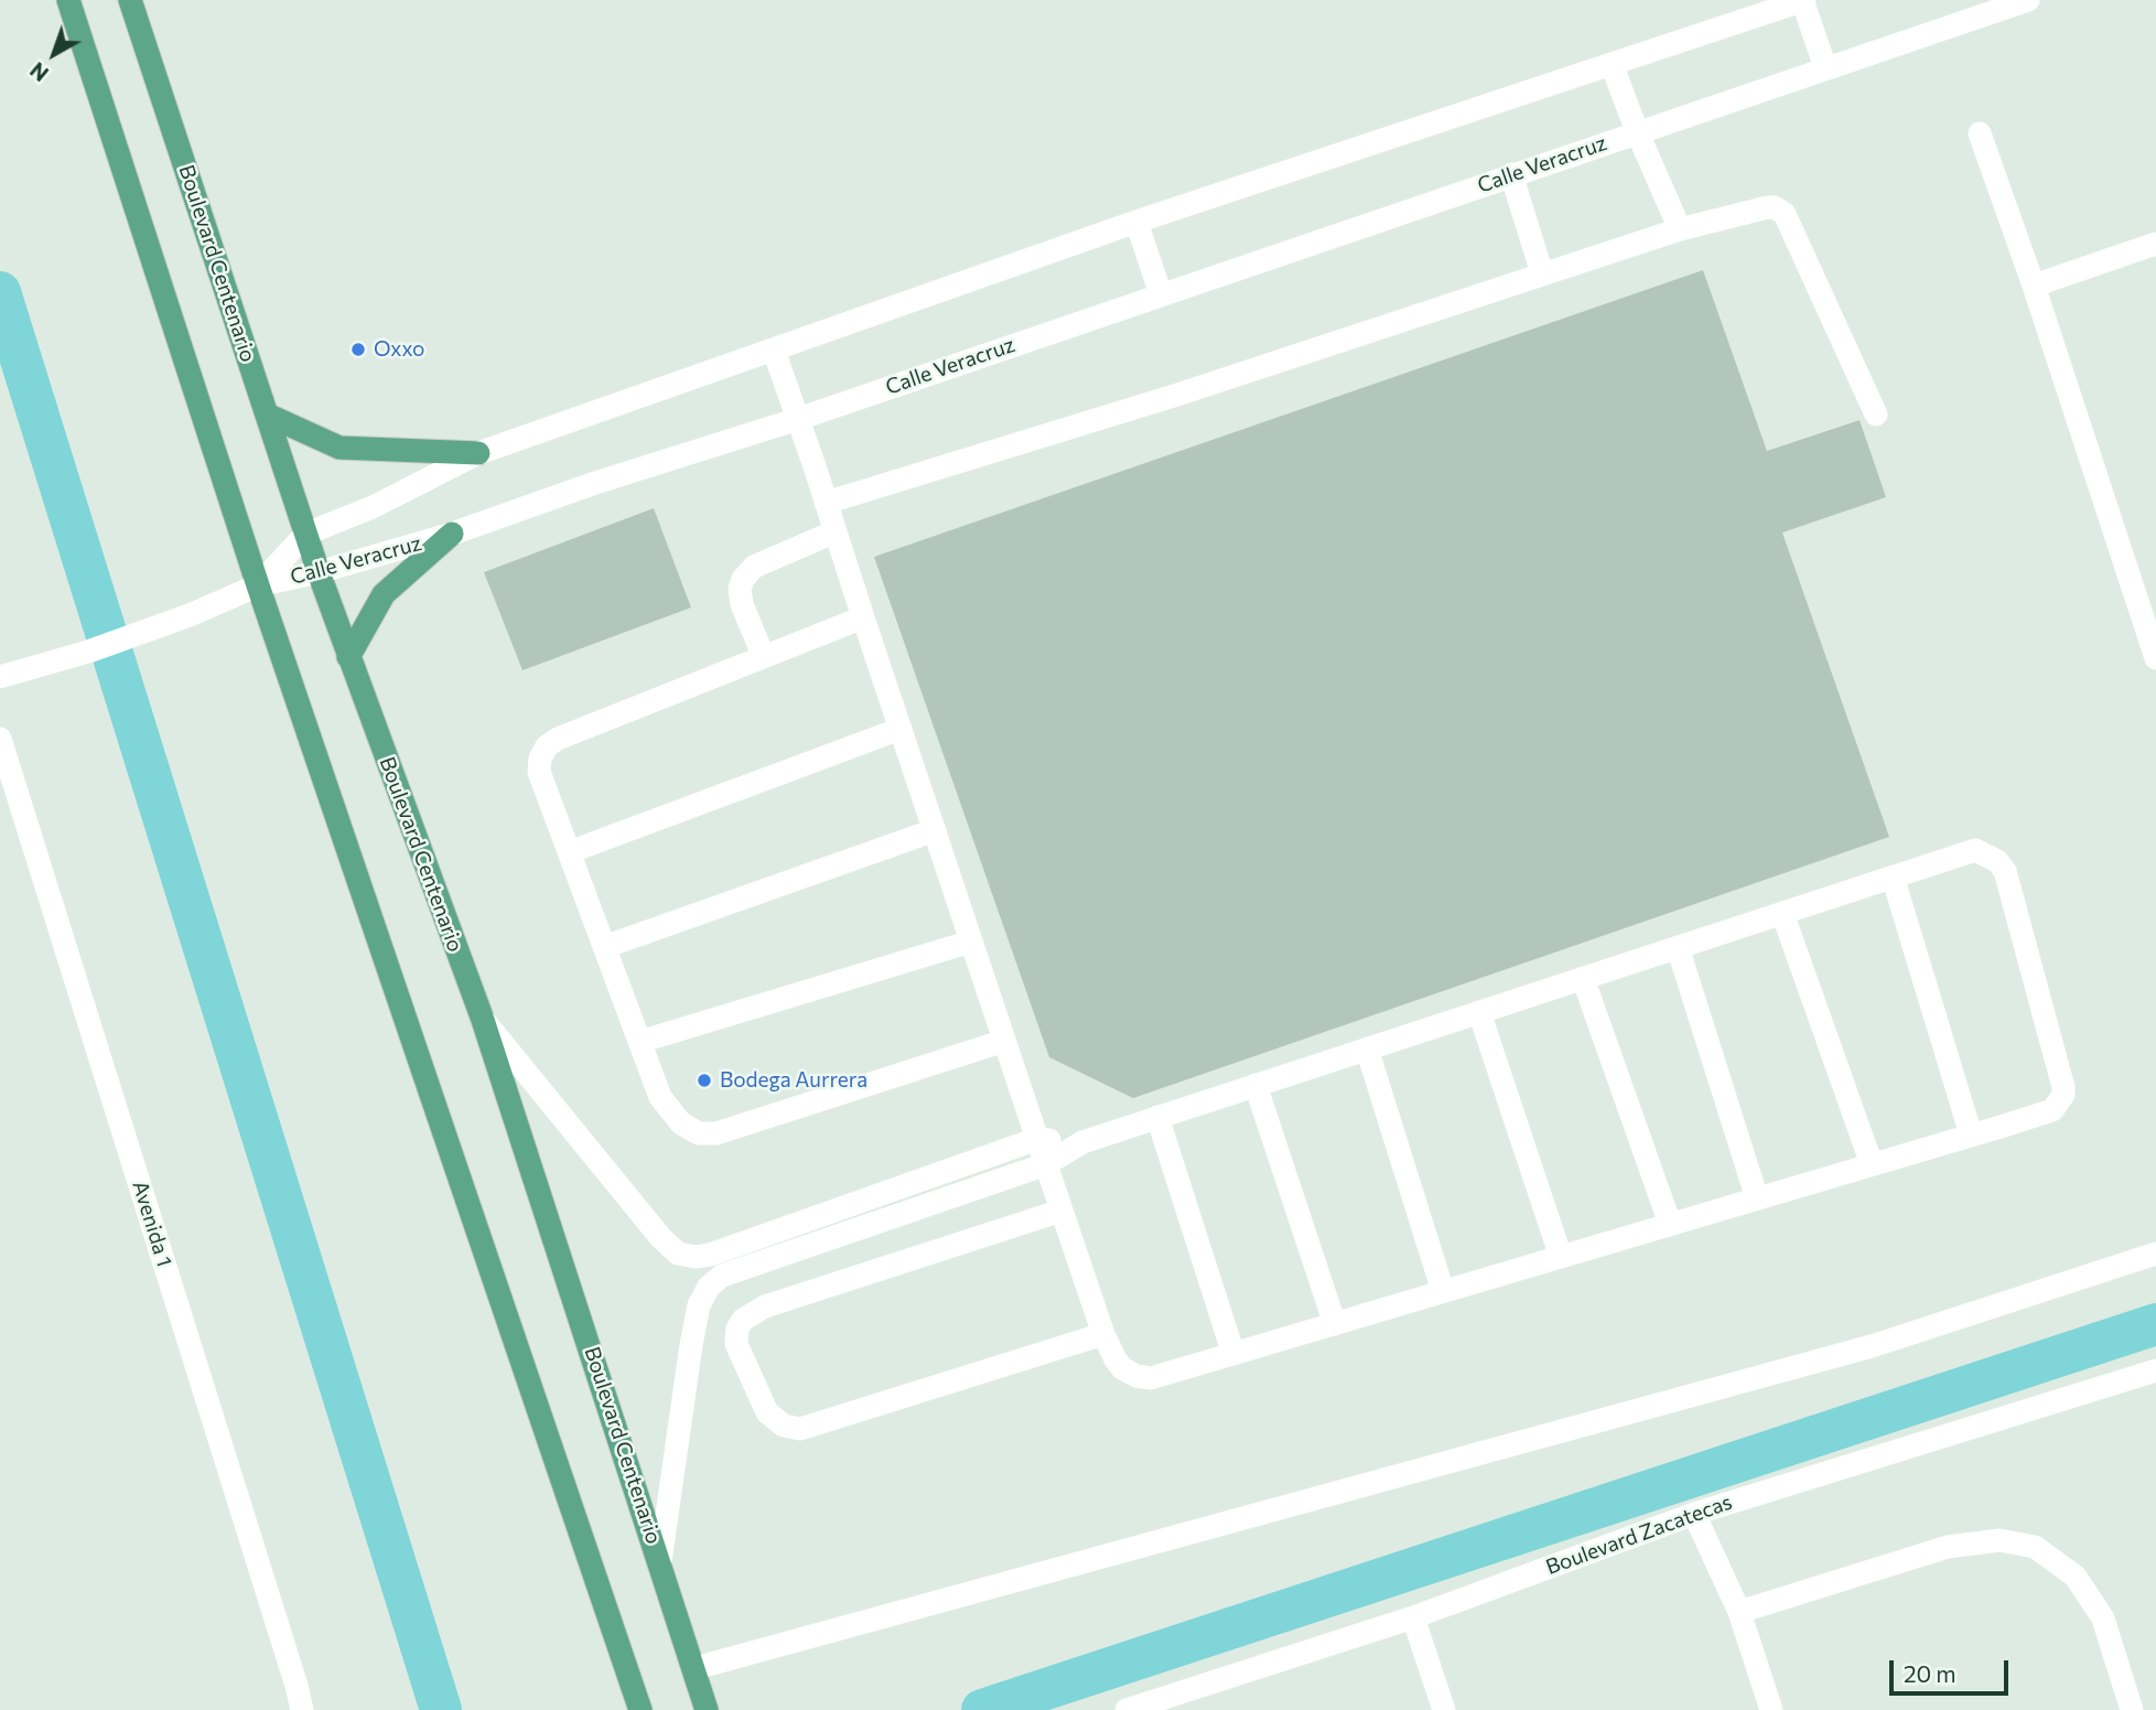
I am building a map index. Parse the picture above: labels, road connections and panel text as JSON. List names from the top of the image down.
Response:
{
  "streets": {
    "main road": ["Boulevard Centenario"],
    "street": ["Calle Veracruz", "Avenida 1", "Boulevard Zacatecas"]
  },
  "crossings": [
    ["Calle Veracruz", "Boulevard Centenario"]
  ],
  "places": ["Oxxo", "Bodega Aurrera"],
  "scale_bar": "20 m",
  "north": "bottom left"
}
